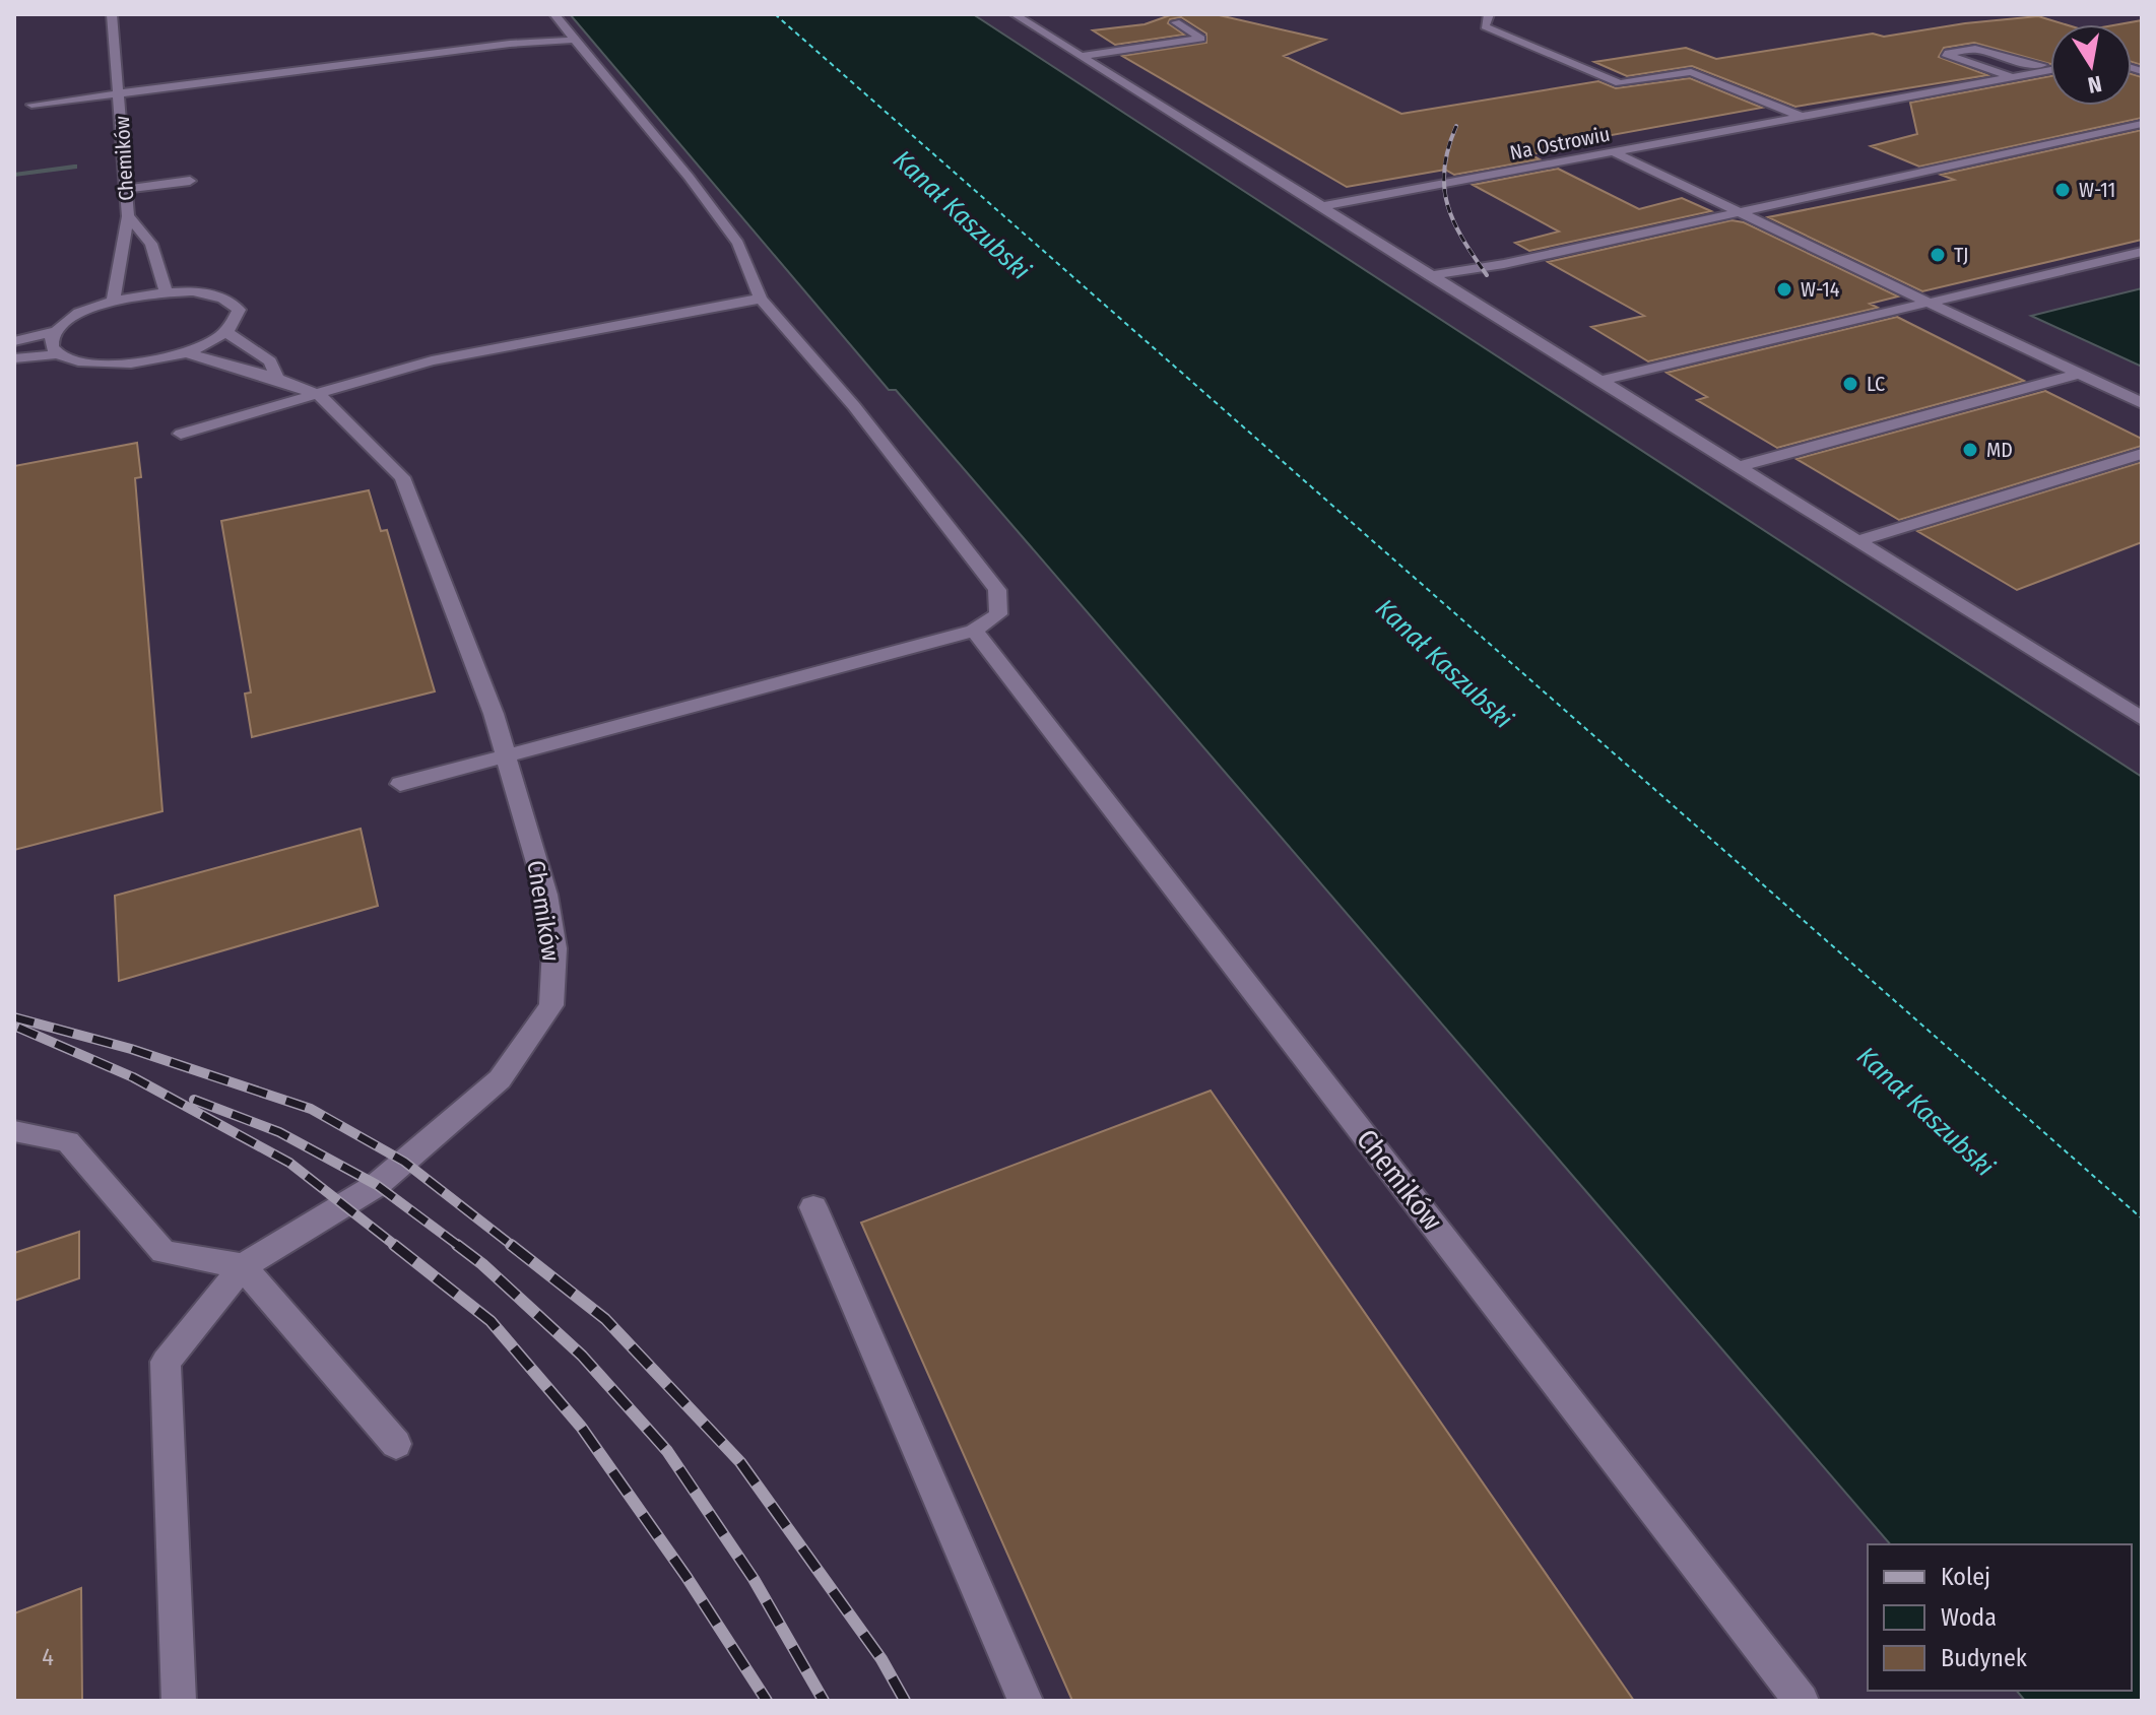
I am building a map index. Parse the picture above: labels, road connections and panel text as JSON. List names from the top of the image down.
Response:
{
  "streets": {
    "lane": ["Na Ostrowiu", "Chemików"]
  },
  "water": ["Kanał Kaszubski"],
  "places": [
    "W-11",
    "TJ",
    "W-14",
    "LC",
    "MD"
  ],
  "house_numbers": ["4"],
  "legend": ["Kolej", "Woda", "Budynek"],
  "north": "bottom"
}
